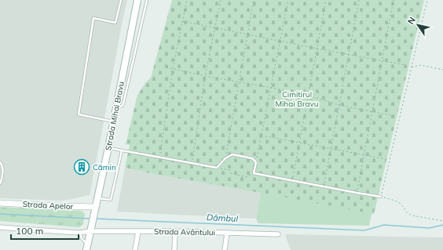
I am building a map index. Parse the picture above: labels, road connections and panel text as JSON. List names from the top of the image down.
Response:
{
  "streets": {
    "main road": ["Strada Mihai Bravu"],
    "street": ["Strada Apelor", "Strada Avântului"]
  },
  "crossings": [
    ["Strada Mihai Bravu", "Strada Apelor"],
    ["Strada Mihai Bravu", "Strada Avântului"]
  ],
  "water": ["Dâmbul"],
  "parks": ["Cimitirul Mihai Bravu"],
  "places": {
    "building": ["Cămin"]
  },
  "scale_bar": "100 m",
  "north": "top left"
}
